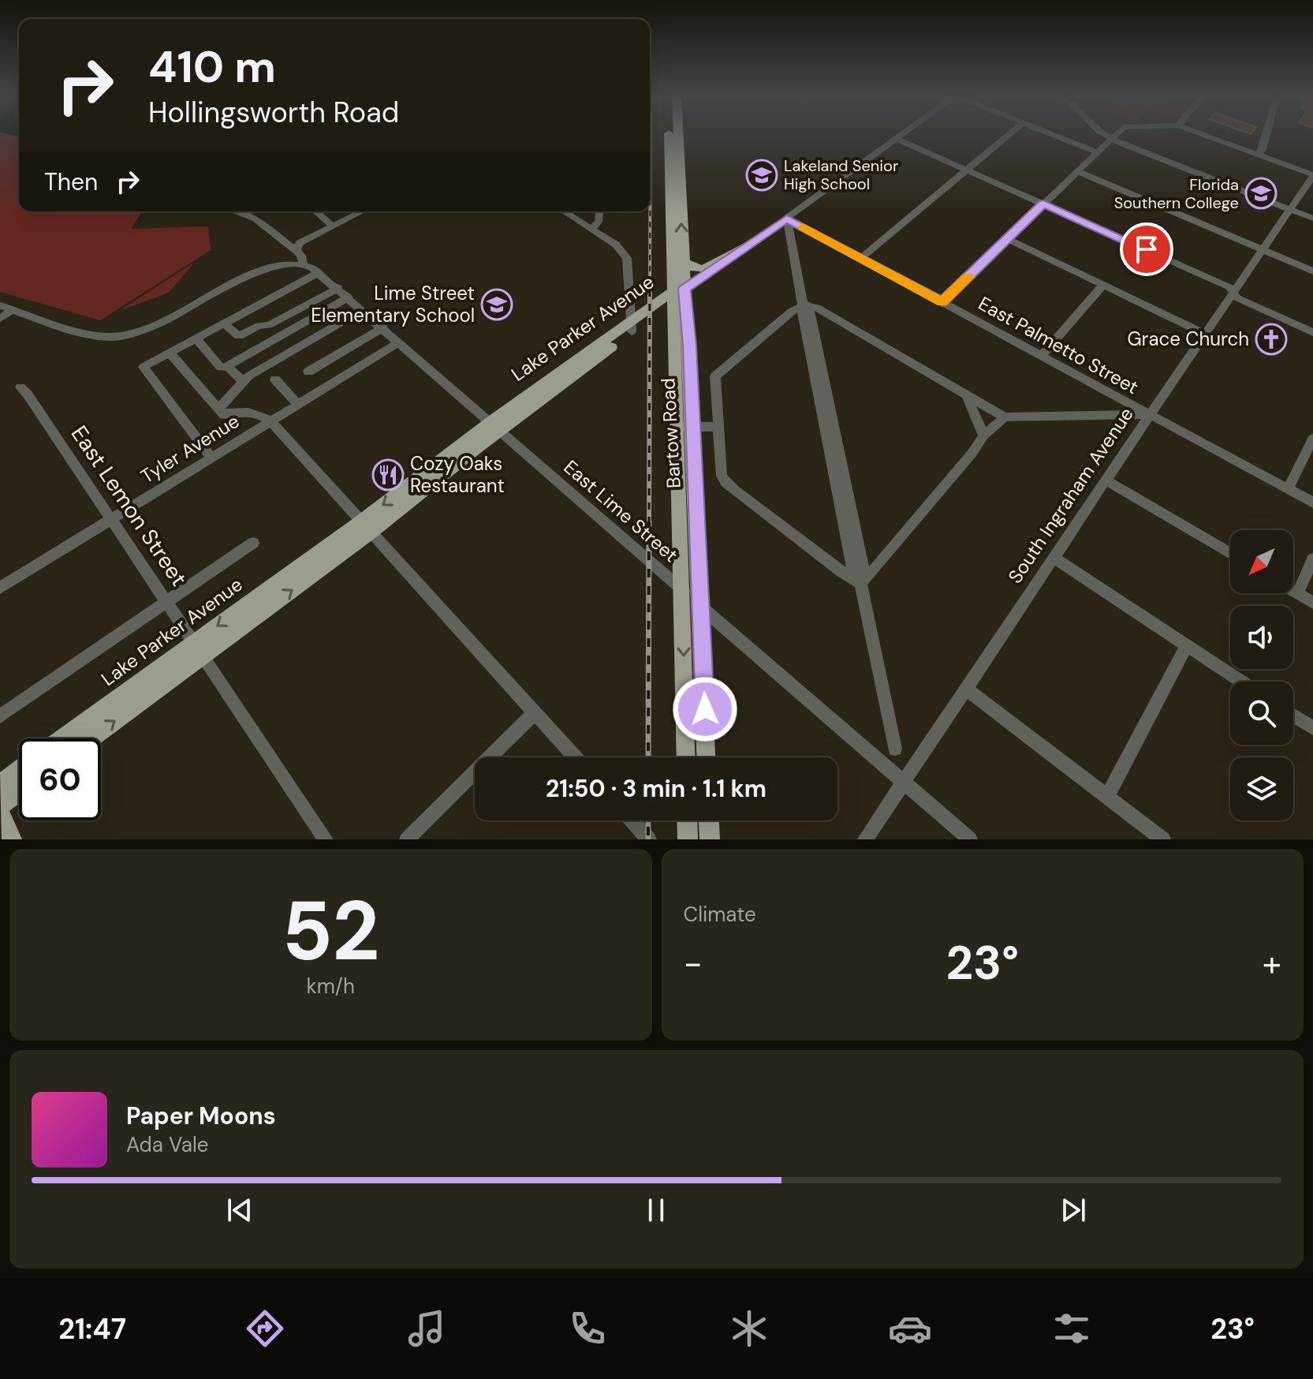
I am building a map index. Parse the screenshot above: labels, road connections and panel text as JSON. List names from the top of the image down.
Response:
{
  "streets": {
    "main road": ["Lake Parker Avenue", "Bartow Road"],
    "street": [
      "East Palmetto Street",
      "Tyler Avenue",
      "South Ingraham Avenue",
      "East Lemon Street",
      "East Lime Street"
    ]
  },
  "crossings": [
    ["Lake Parker Avenue", "Bartow Road"],
    ["Lake Parker Avenue", "East Lemon Street"],
    ["Lake Parker Avenue", "East Lime Street"],
    ["East Palmetto Street", "South Ingraham Avenue"],
    ["Bartow Road", "East Lime Street"],
    ["Tyler Avenue", "East Lemon Street"],
    ["Tyler Avenue", "East Lime Street"],
    ["South Ingraham Avenue", "East Lime Street"]
  ],
  "places": {
    "school or university": ["Lakeland Senior High School", "Florida Southern College", "Lime Street Elementary School"],
    "church": ["Grace Church"],
    "restaurant": ["Cozy Oaks Restaurant"]
  },
  "north": "bottom left",
  "page": {
    "turn": ["410 m", "Hollingsworth Road"],
    "then": "Then",
    "limit": "60",
    "trip": "21:50 · 3 min · 1.1 km",
    "tile": [
      ["52", "km/h"],
      "Climate"
    ],
    "heat": ["−", "23°", "+"],
    "song": ["Paper Moons", "Ada Vale"],
    "tabs": ["21:47", "23°"]
  }
}
